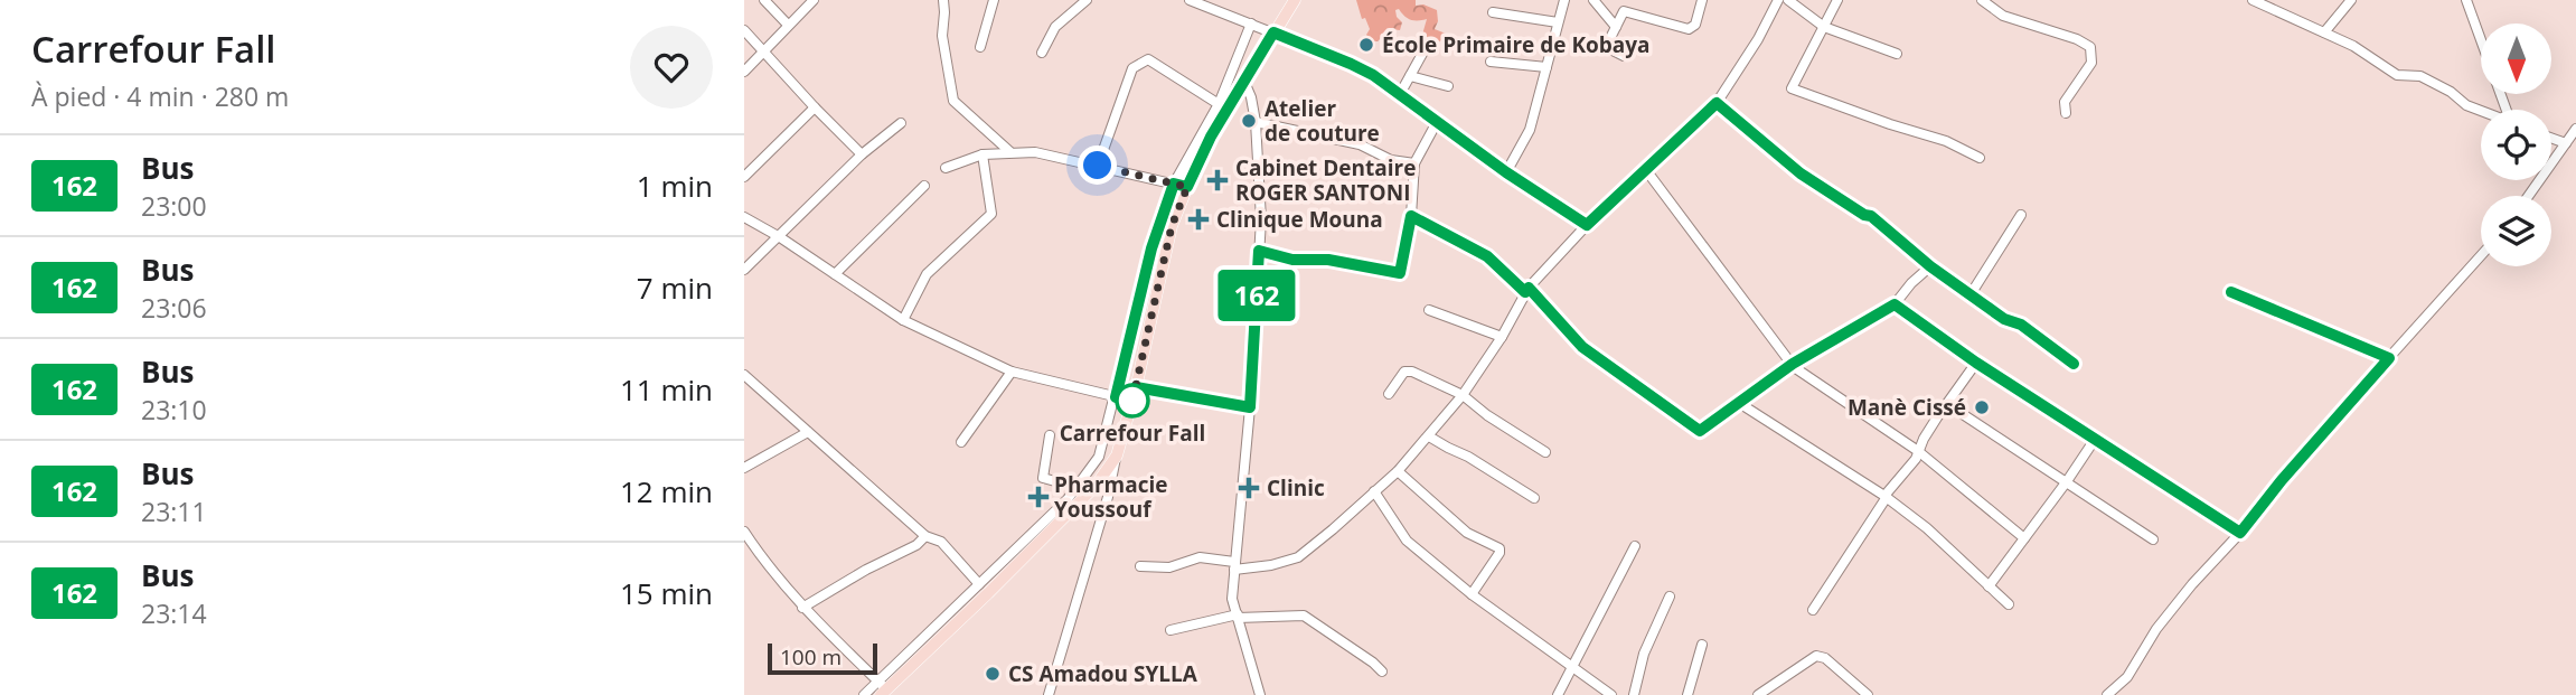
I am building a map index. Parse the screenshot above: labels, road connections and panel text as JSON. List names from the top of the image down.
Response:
{
  "places": {
    "other": [
      "École Primaire de Kobaya",
      "Atelier de couture",
      "Carrefour Fall",
      "Manè Cissé",
      "CS Amadou SYLLA"
    ],
    "health": [
      "Cabinet Dentaire ROGER SANTONI",
      "Clinique Mouna",
      "Clinic",
      "Pharmacie Youssouf"
    ]
  },
  "lines": ["bus line 162"],
  "scale_bar": "100 m",
  "north": "bottom",
  "page": {
    "heading": ["Carrefour Fall", "À pied · 4 min · 280 m"],
    "on_map": "162",
    "list": [
      {
        "mark": "162",
        "name": "Bus",
        "note": "23:00",
        "value": "1 min"
      },
      {
        "mark": "162",
        "name": "Bus",
        "note": "23:06",
        "value": "7 min"
      },
      {
        "mark": "162",
        "name": "Bus",
        "note": "23:10",
        "value": "11 min"
      },
      {
        "mark": "162",
        "name": "Bus",
        "note": "23:11",
        "value": "12 min"
      },
      {
        "mark": "162",
        "name": "Bus",
        "note": "23:14",
        "value": "15 min"
      }
    ],
    "scale": "100 m"
  }
}
